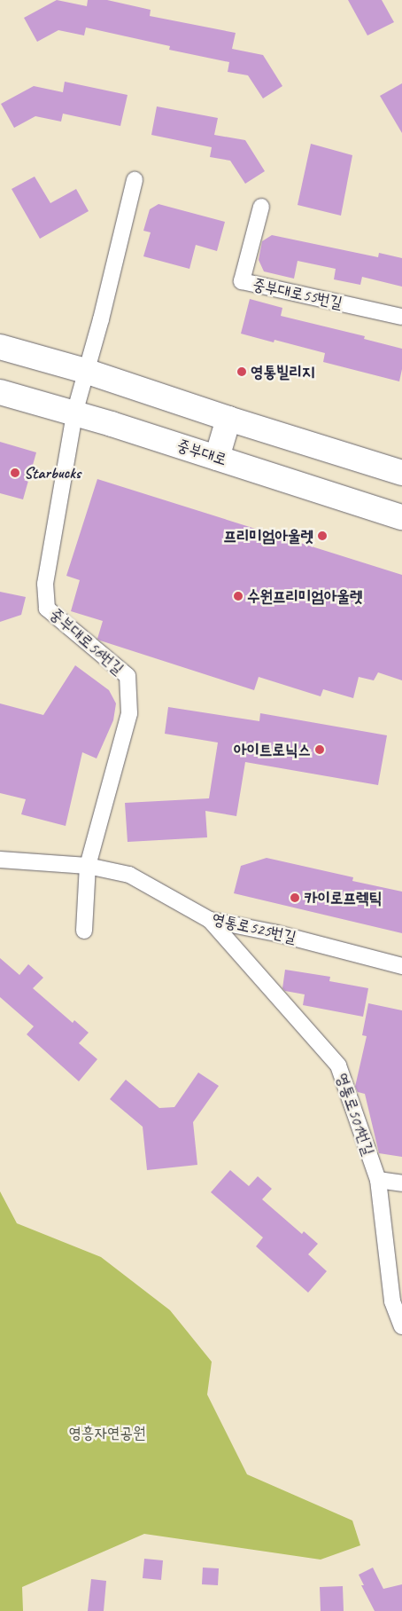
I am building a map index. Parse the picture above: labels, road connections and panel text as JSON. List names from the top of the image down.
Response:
{
  "streets": {
    "main road": ["중부대로"],
    "street": [
      "중부대로55번길",
      "중부대로56번길",
      "영통로525번길",
      "영통로501번길"
    ]
  },
  "crossings": [
    ["중부대로", "중부대로56번길"],
    ["중부대로56번길", "영통로525번길"],
    ["영통로525번길", "영통로501번길"]
  ],
  "parks": ["영흥자연공원"],
  "places": [
    "영통빌리지",
    "Starbucks",
    "프리미엄아울렛",
    "수원프리미엄아울렛",
    "아이트로닉스",
    "카이로프렉틱"
  ]
}
